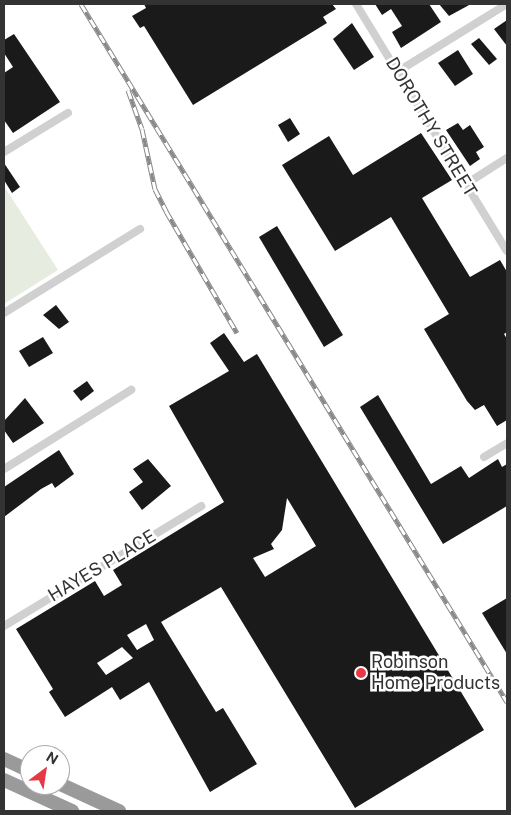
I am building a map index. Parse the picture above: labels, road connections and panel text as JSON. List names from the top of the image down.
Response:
{
  "streets": {
    "street": ["DOROTHY STREET", "HAYES PLACE"]
  },
  "places": ["Robinson Home Products"],
  "north": "top right"
}
